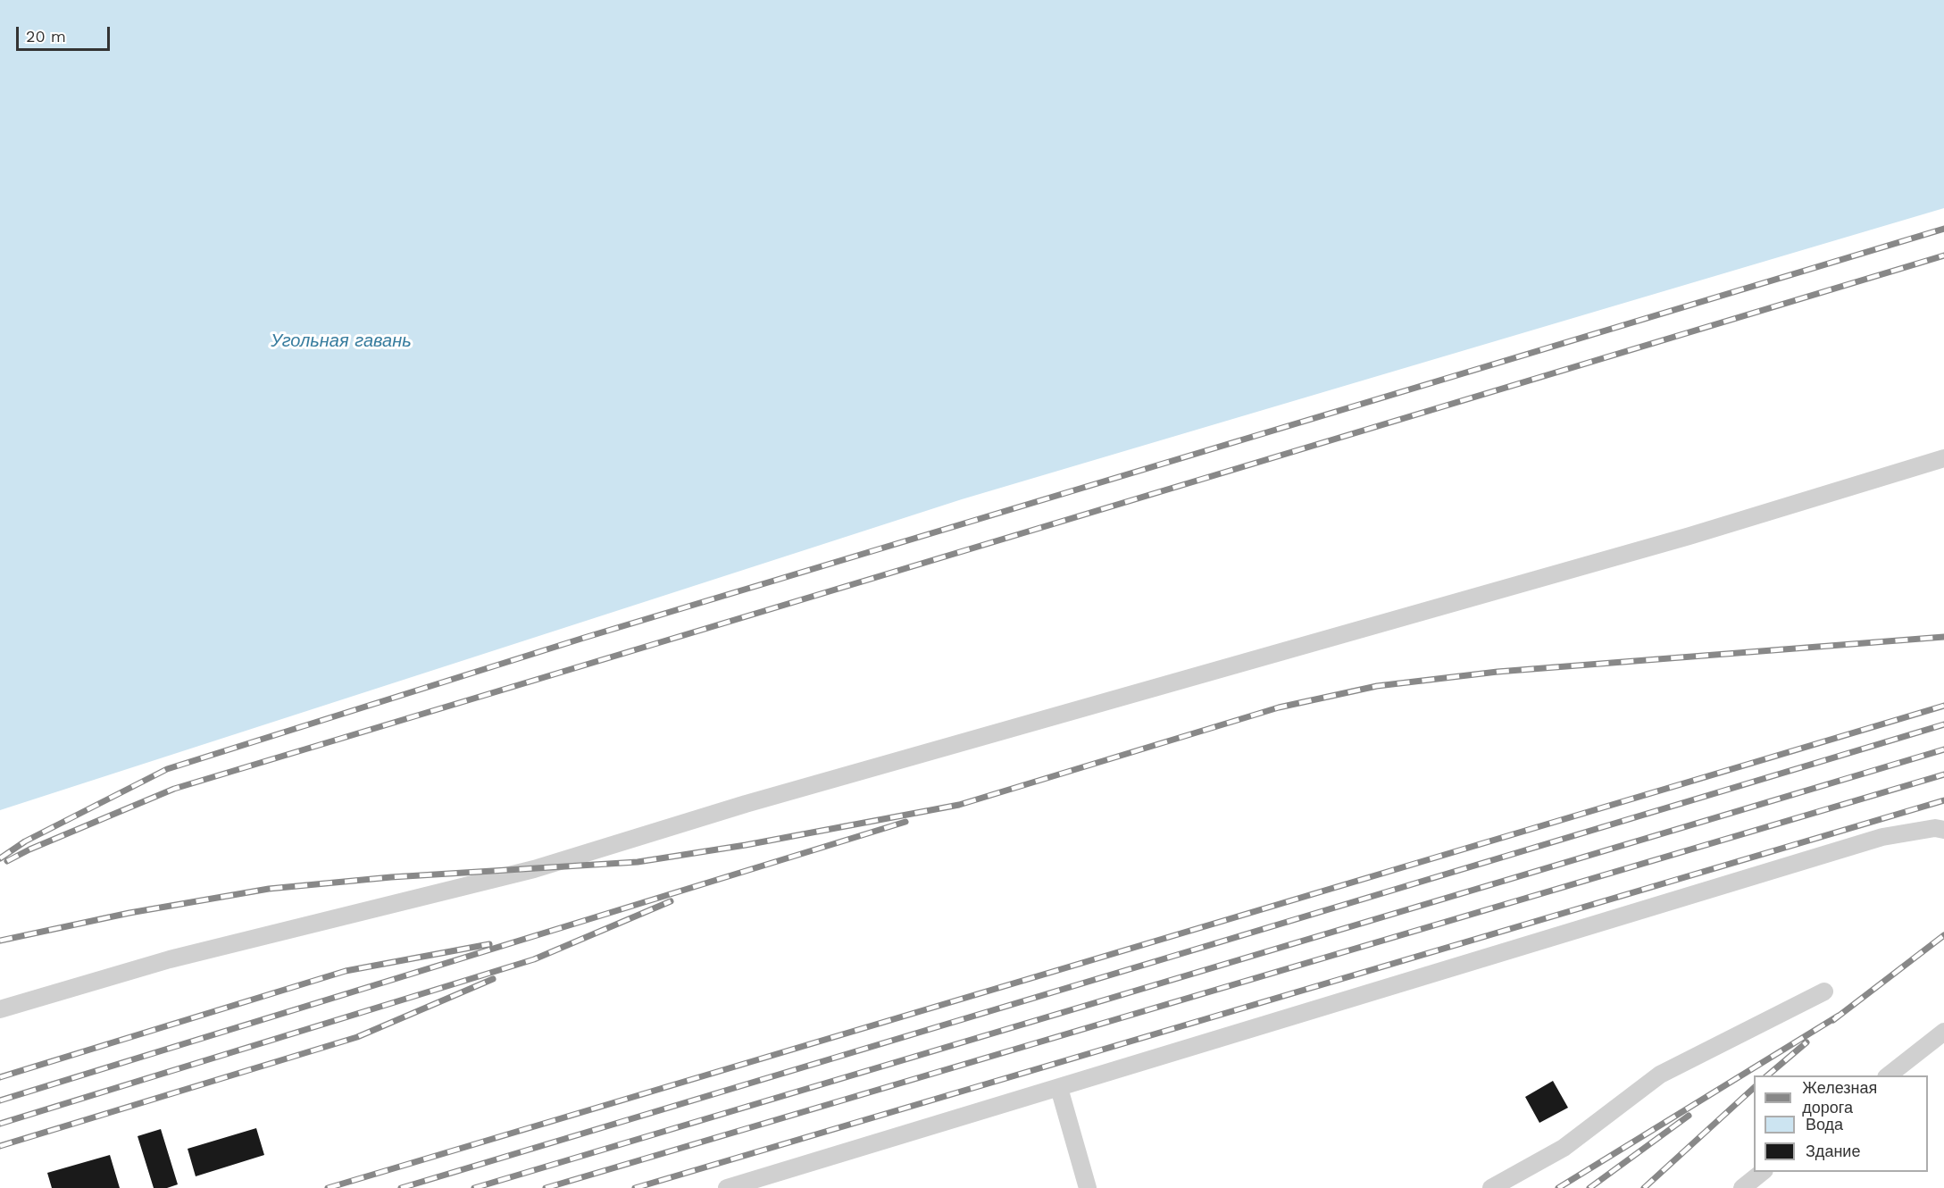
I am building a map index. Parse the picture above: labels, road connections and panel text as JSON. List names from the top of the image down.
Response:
{
  "water": ["Угольная гавань"],
  "legend": ["Железная дорога", "Вода", "Здание"],
  "scale_bar": "20 m"
}
